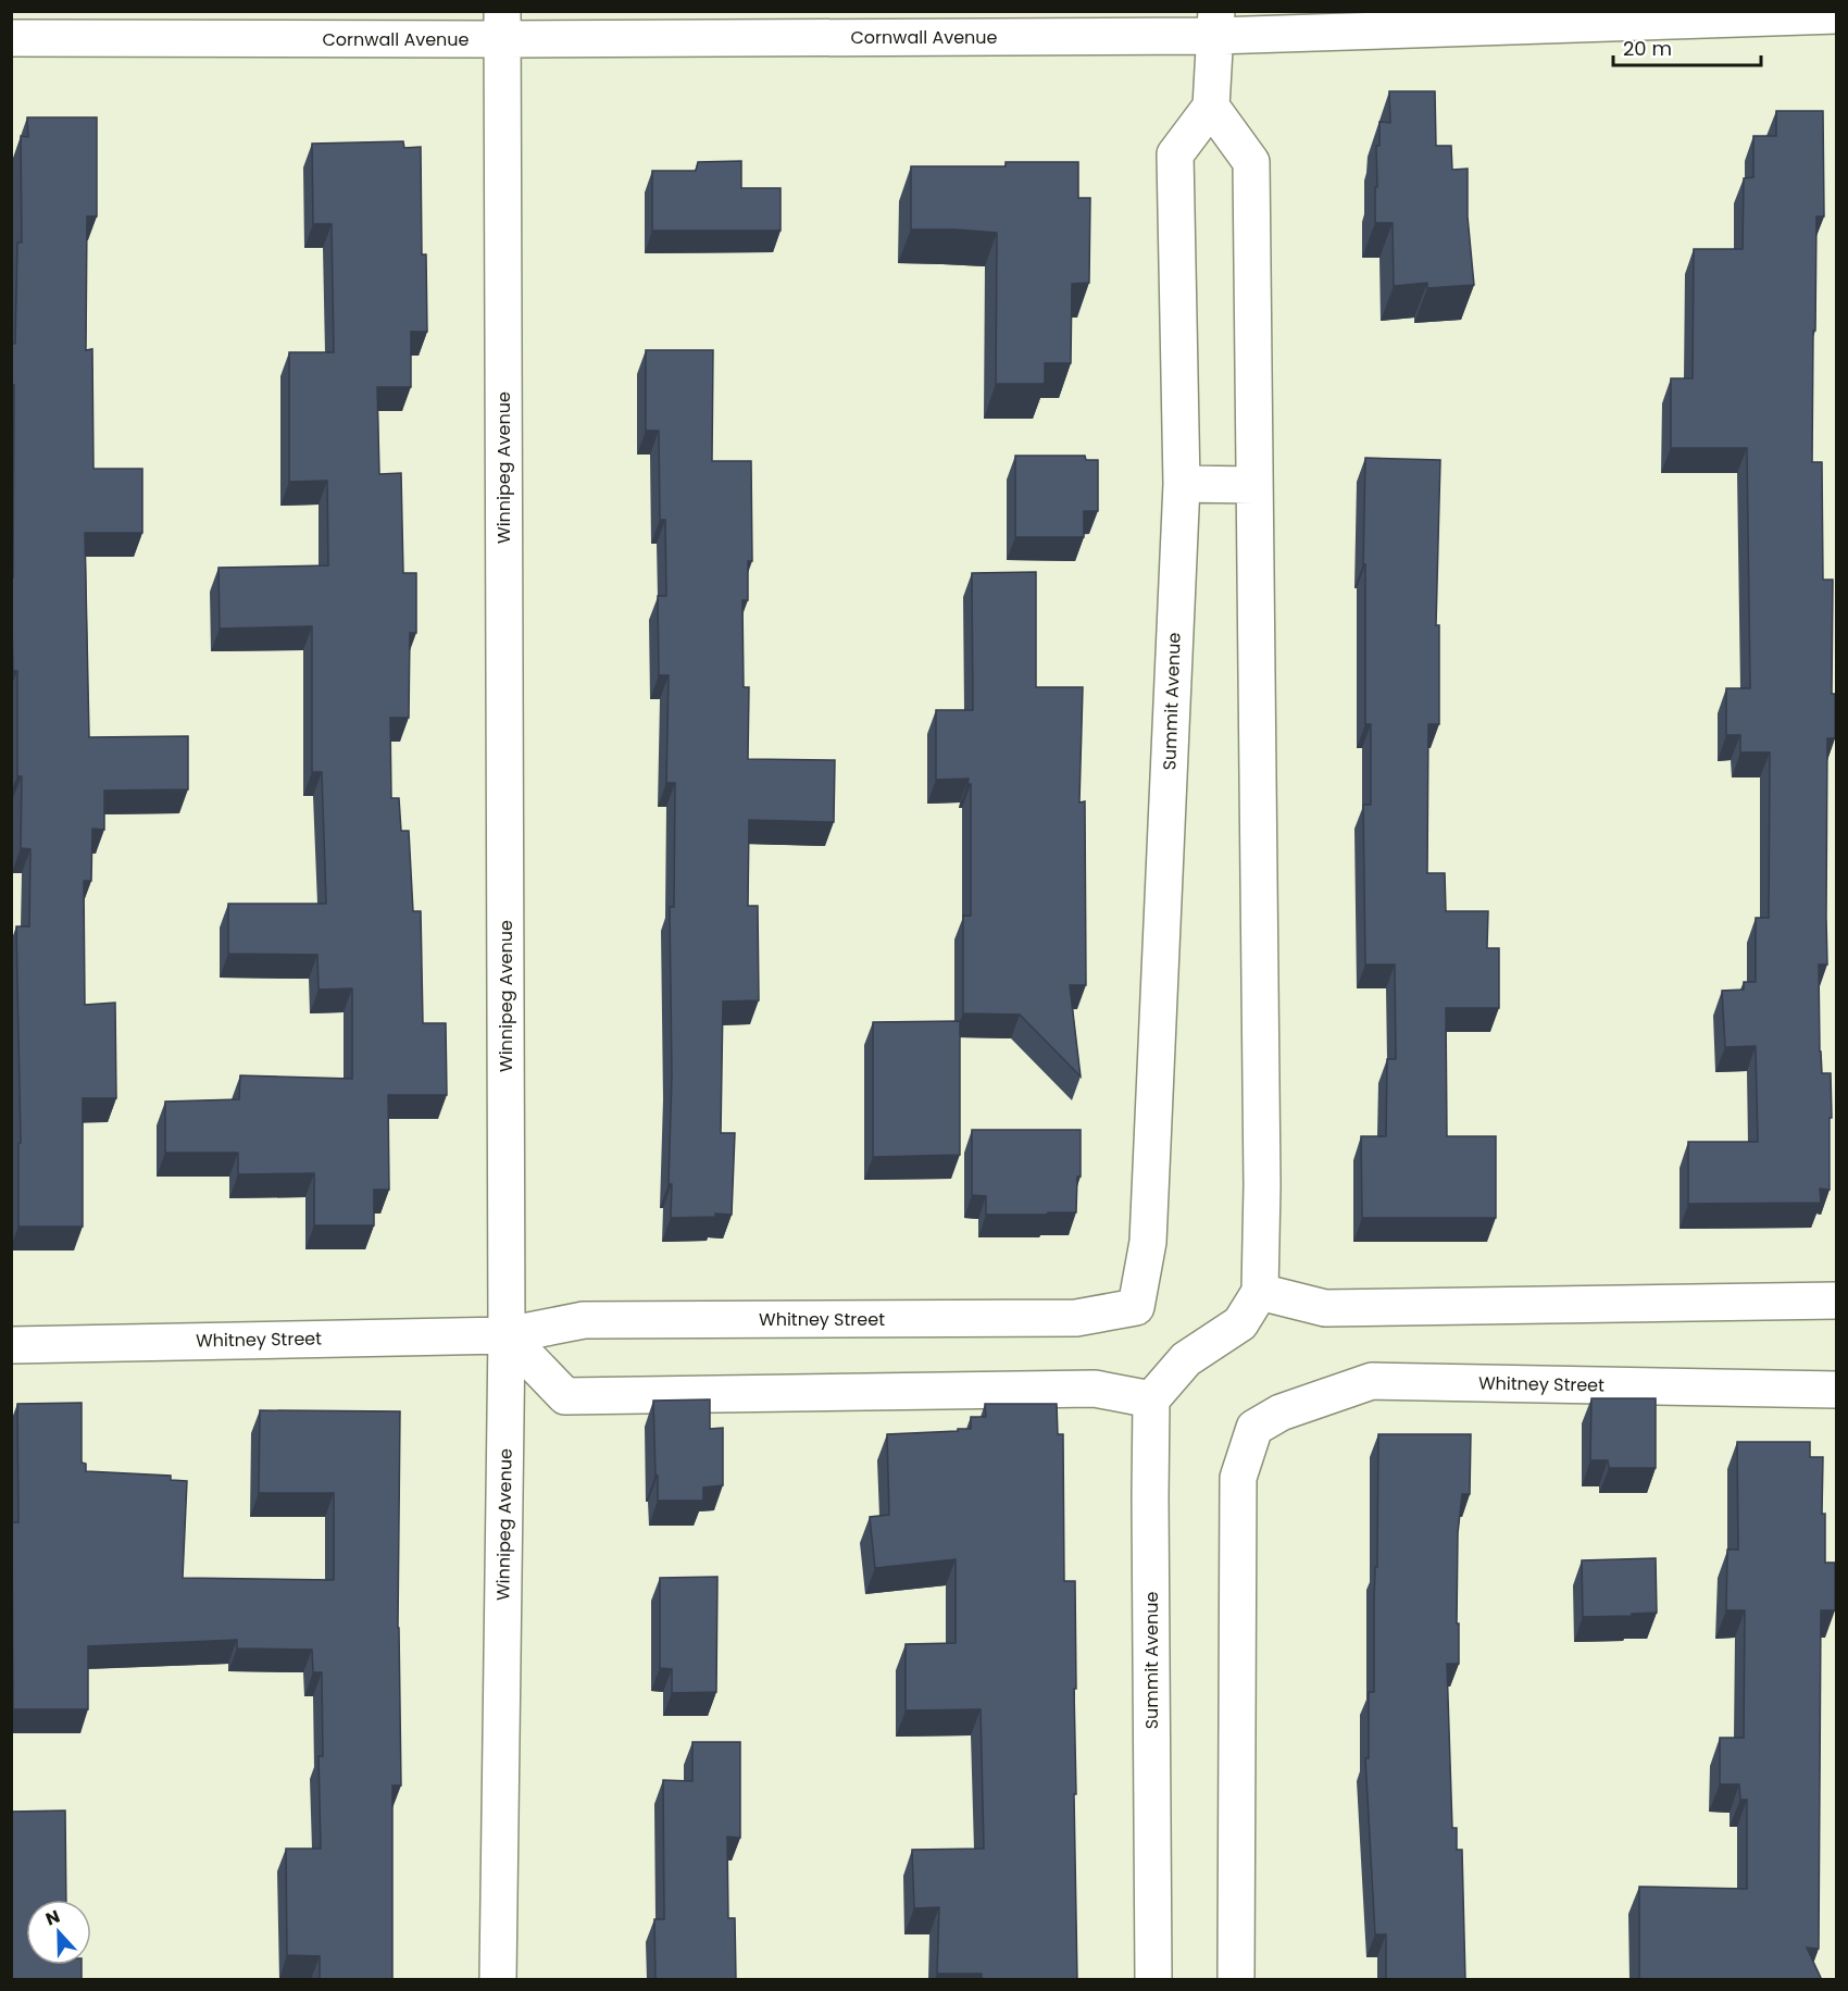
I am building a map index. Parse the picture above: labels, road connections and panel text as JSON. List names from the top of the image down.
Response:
{
  "streets": {
    "street": [
      "Cornwall Avenue",
      "Winnipeg Avenue",
      "Summit Avenue",
      "Whitney Street"
    ]
  },
  "crossings": [
    ["Cornwall Avenue", "Winnipeg Avenue"],
    ["Winnipeg Avenue", "Whitney Street"],
    ["Summit Avenue", "Whitney Street"]
  ],
  "scale_bar": "20 m",
  "north": "top"
}
